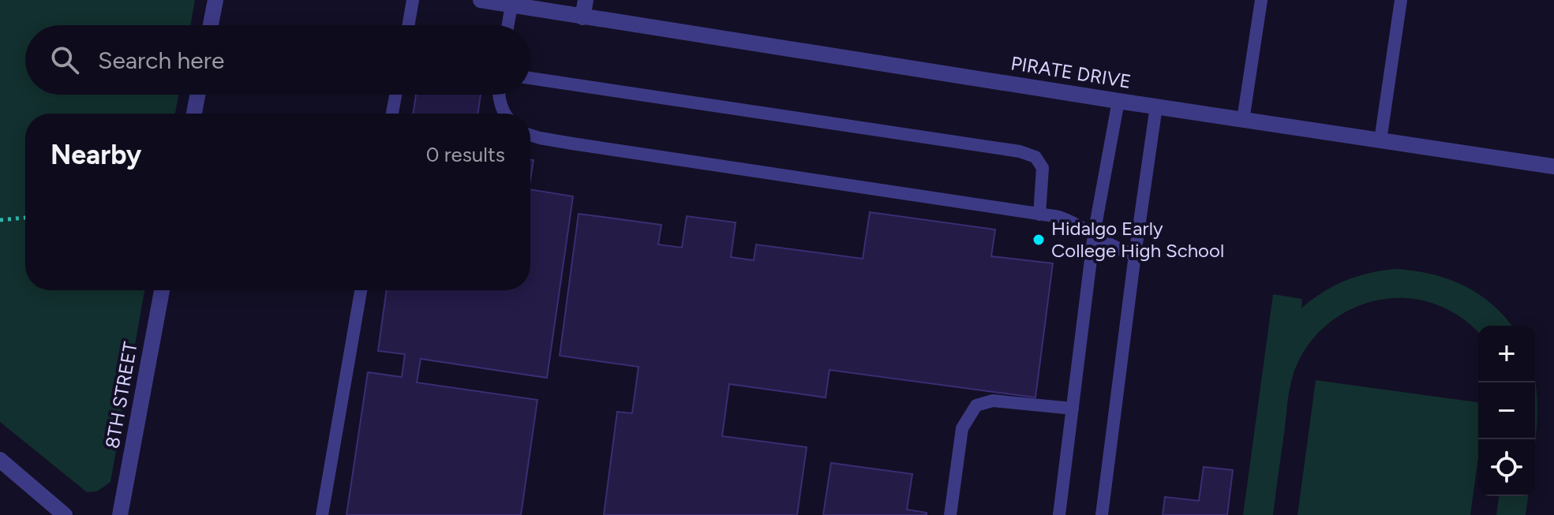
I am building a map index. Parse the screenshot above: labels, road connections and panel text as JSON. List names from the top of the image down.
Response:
{
  "streets": {
    "street": ["PIRATE DRIVE", "8TH STREET"]
  },
  "places": ["Hidalgo Early College High School"],
  "page": {
    "search": "Search here",
    "heading": ["Nearby", "0 results"],
    "map_buttons": ["+", "−"]
  }
}
